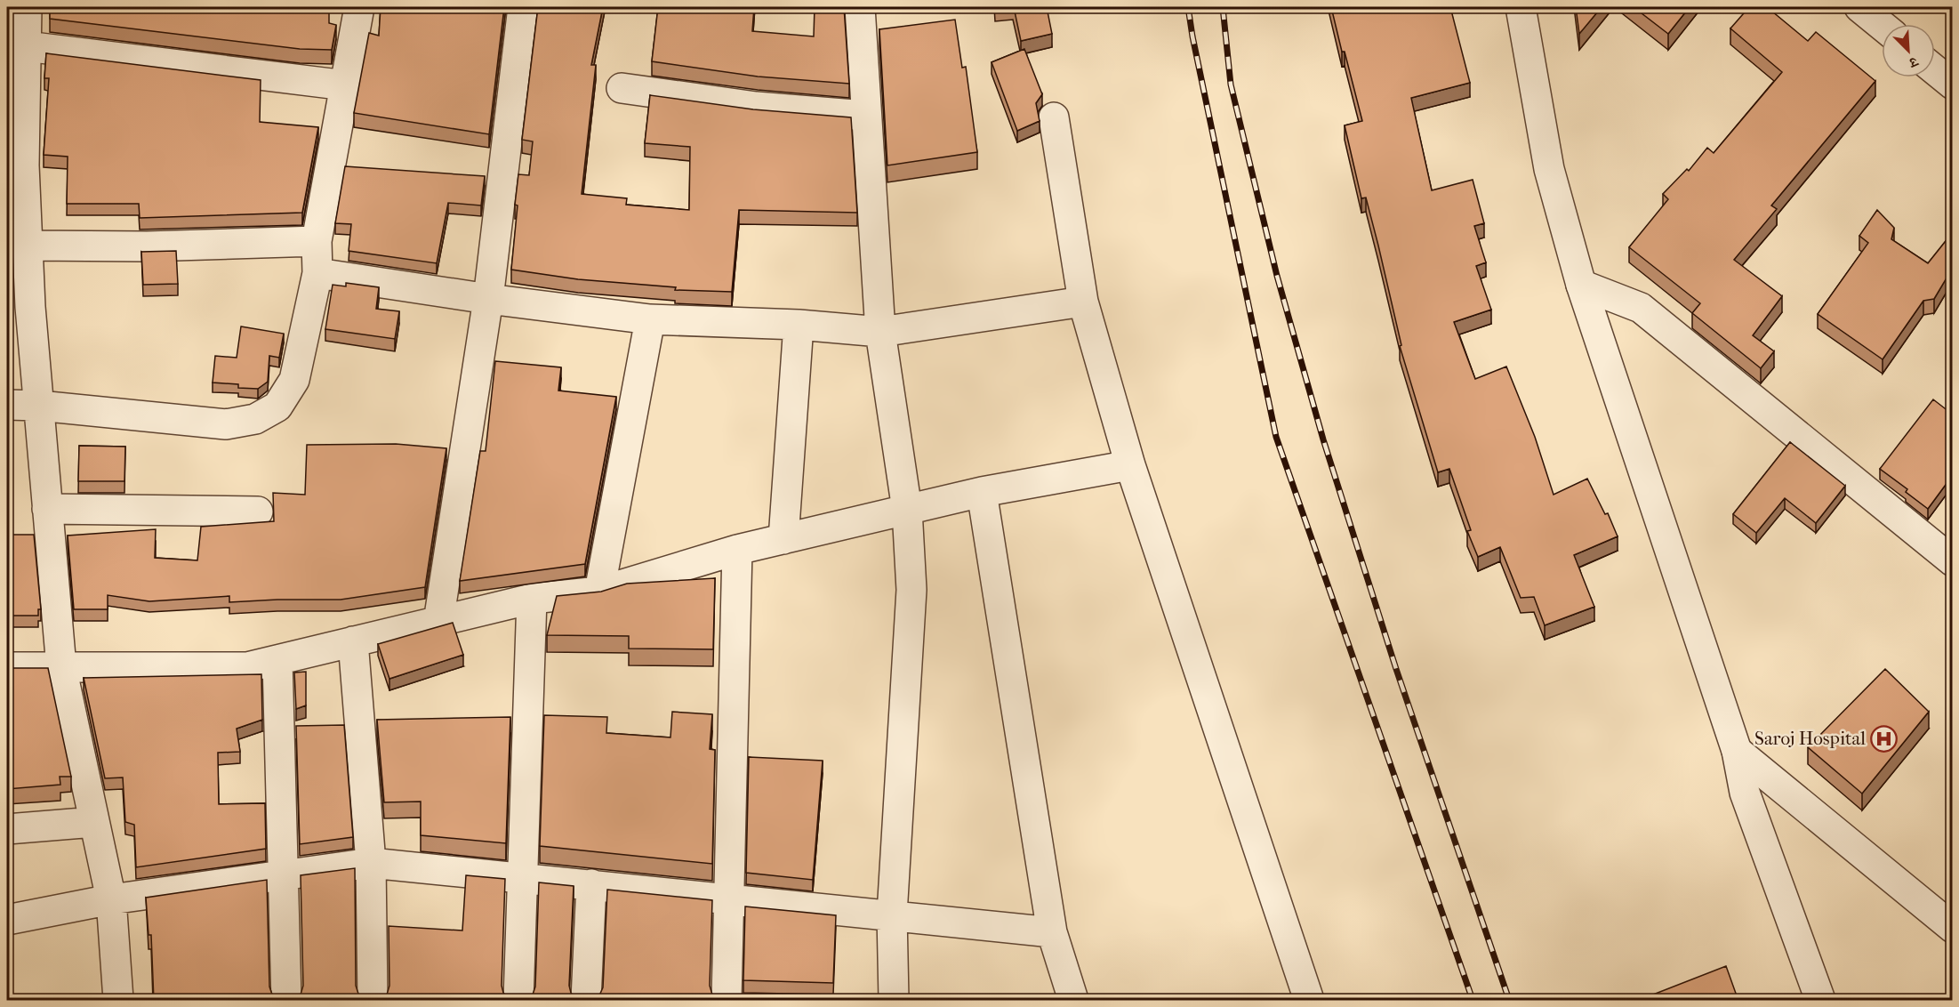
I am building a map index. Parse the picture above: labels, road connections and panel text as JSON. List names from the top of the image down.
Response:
{
  "places": {
    "hospital": ["Saroj Hospital"]
  },
  "north": "bottom right"
}
